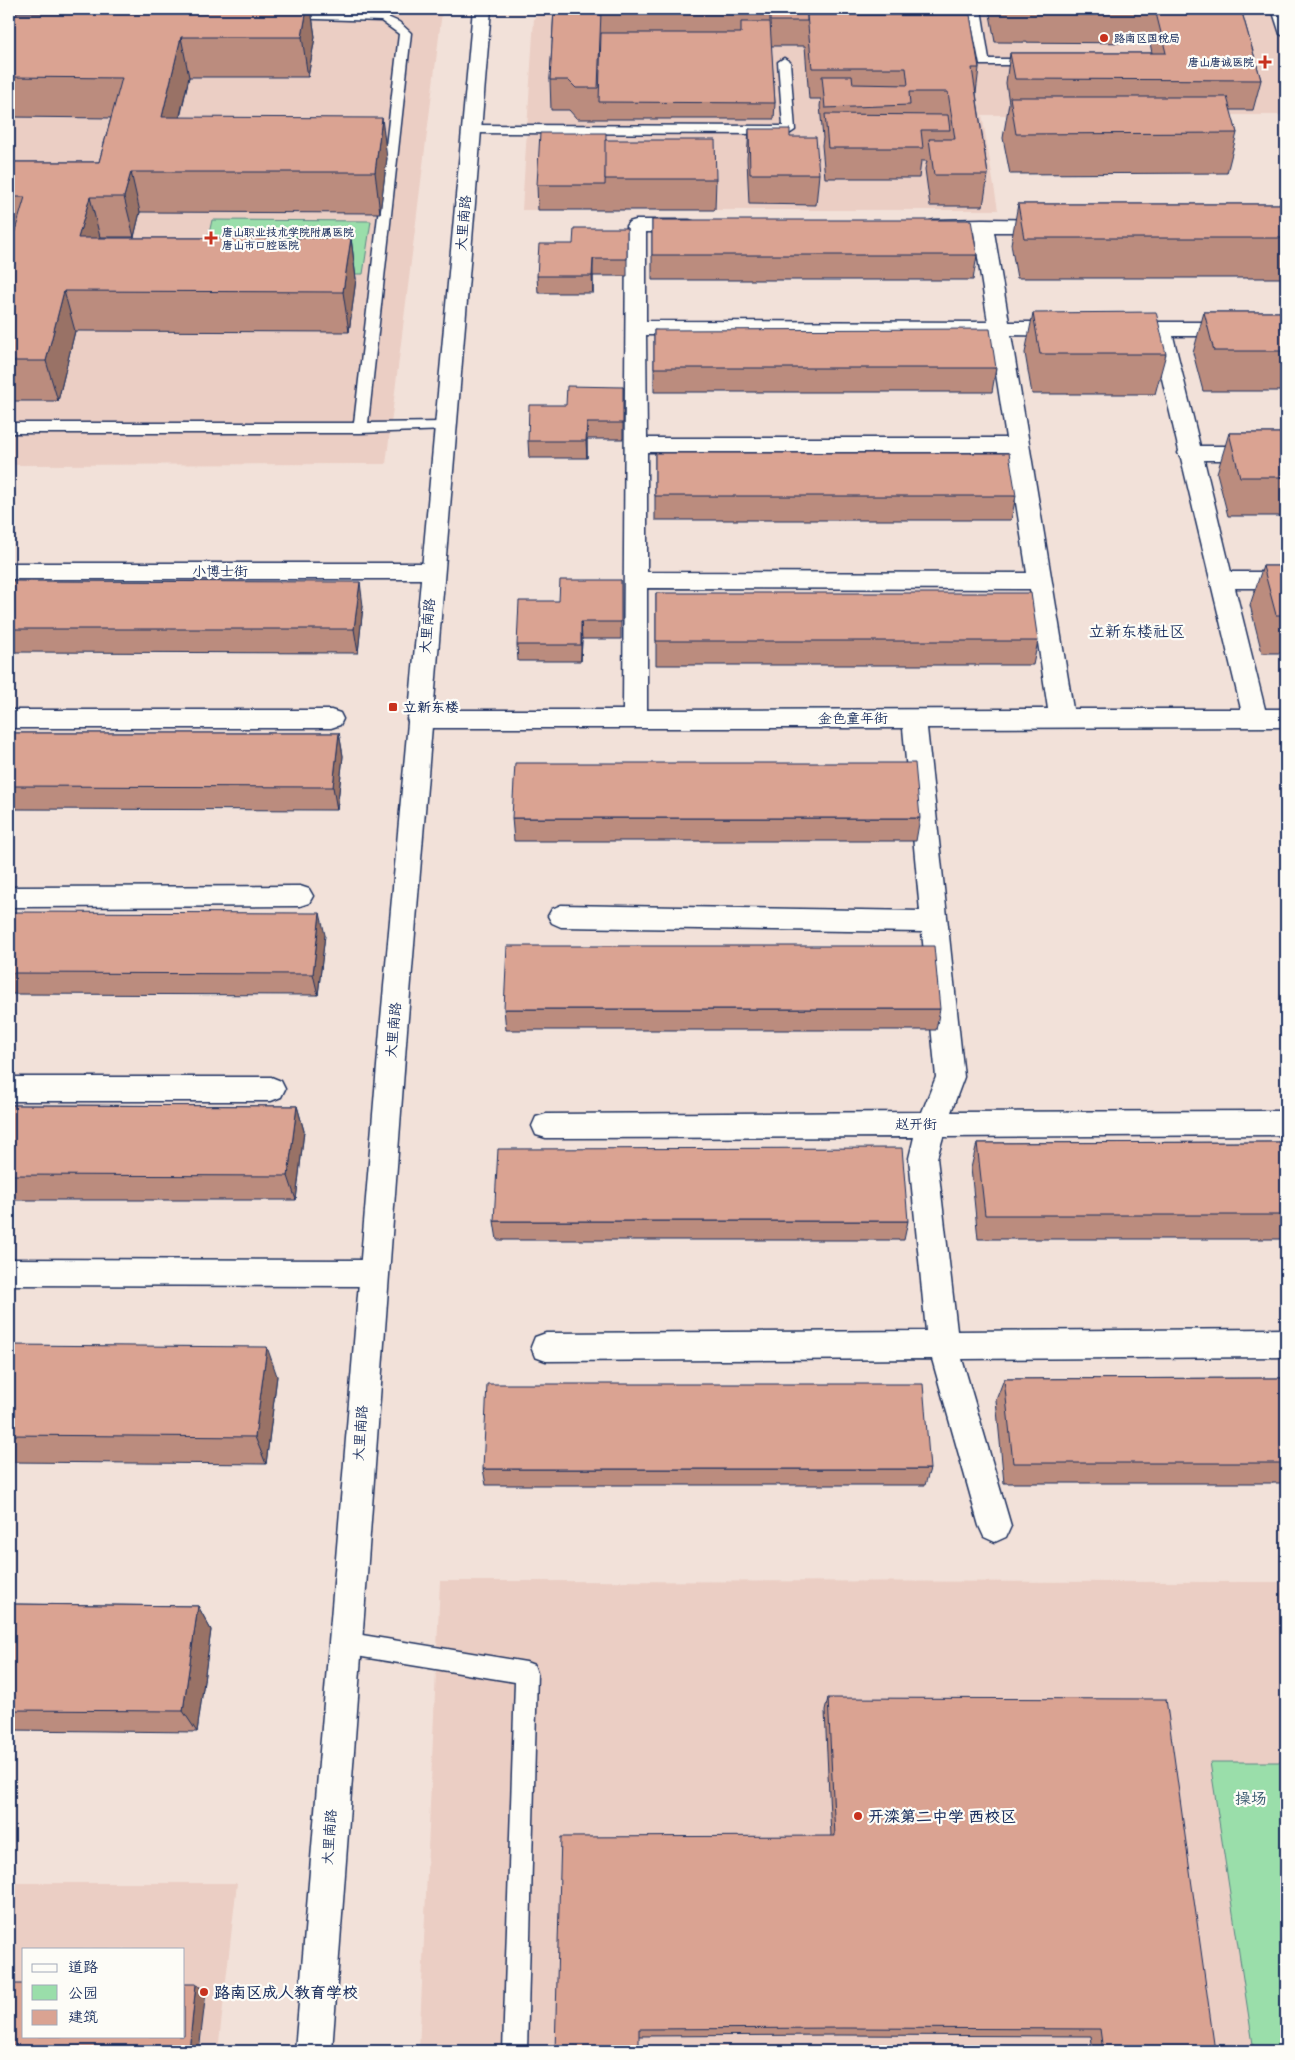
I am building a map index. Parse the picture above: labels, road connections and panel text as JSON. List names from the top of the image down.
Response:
{
  "streets": {
    "street": [
      "大里南路",
      "小博士街",
      "金色童年街",
      "赵开街"
    ]
  },
  "crossings": [
    ["大里南路", "小博士街"],
    ["大里南路", "金色童年街"]
  ],
  "districts": ["立新东楼社区"],
  "parks": ["操场"],
  "places": {
    "other": ["路南区国税局", "开滦第二中学 西校区", "路南区成人教育学校"],
    "health": ["唐山唐诚医院", "唐山职业技术学院附属医院 唐山市口腔医院"],
    "transit": ["立新东楼"]
  },
  "legend": ["道路", "公园", "建筑"]
}
